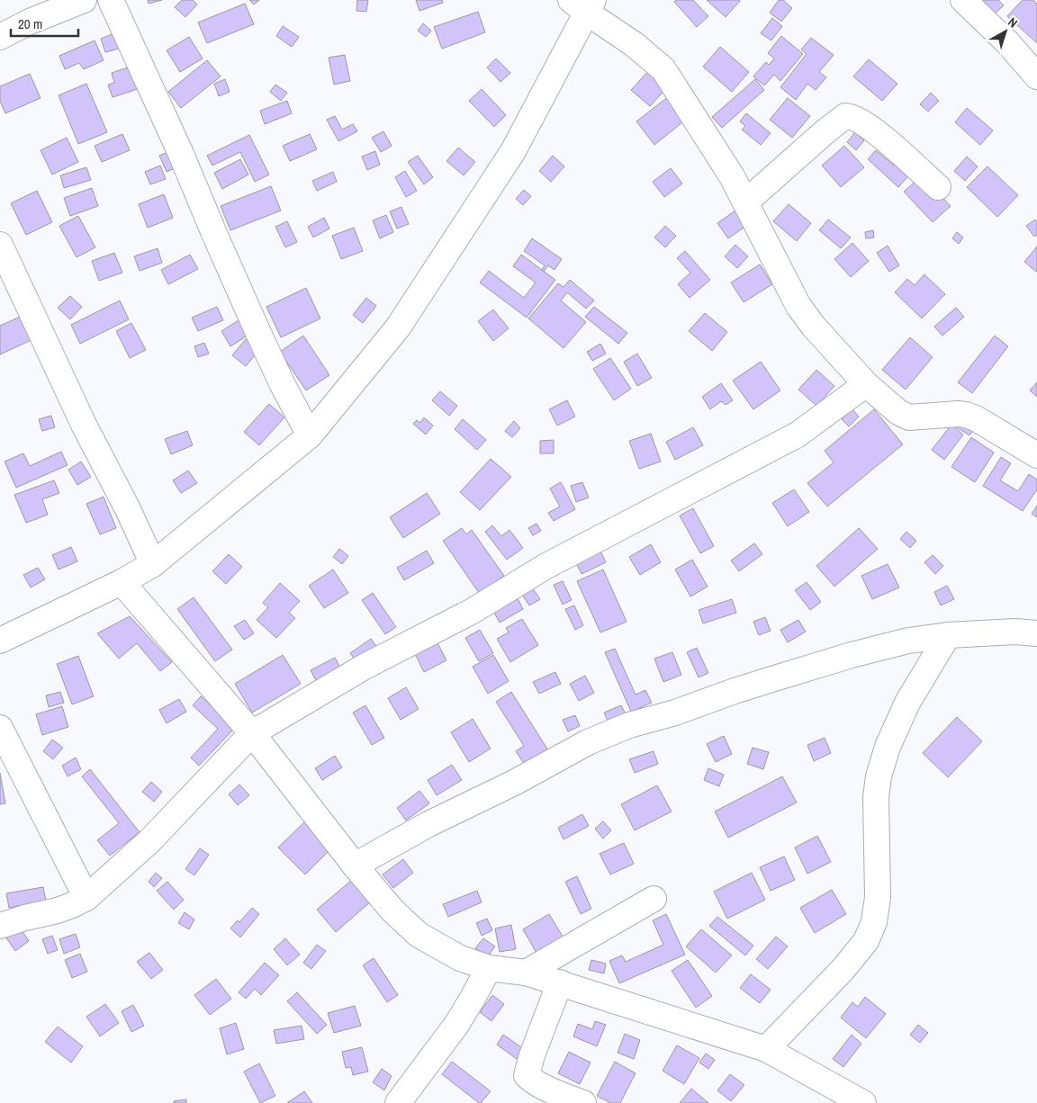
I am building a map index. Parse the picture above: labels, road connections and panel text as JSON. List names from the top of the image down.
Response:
{
  "scale_bar": "20 m",
  "north": "top right"
}
